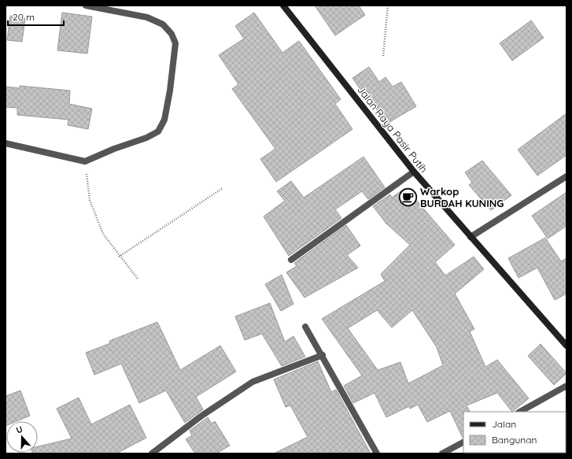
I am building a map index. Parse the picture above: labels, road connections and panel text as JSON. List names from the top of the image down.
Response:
{
  "streets": {
    "street": ["Jalan Raya Pasir Putih"]
  },
  "places": {
    "cafe": ["Warkop BURDAH KUNING"]
  },
  "legend": ["Jalan", "Bangunan"],
  "scale_bar": "20 m",
  "north": "top"
}
